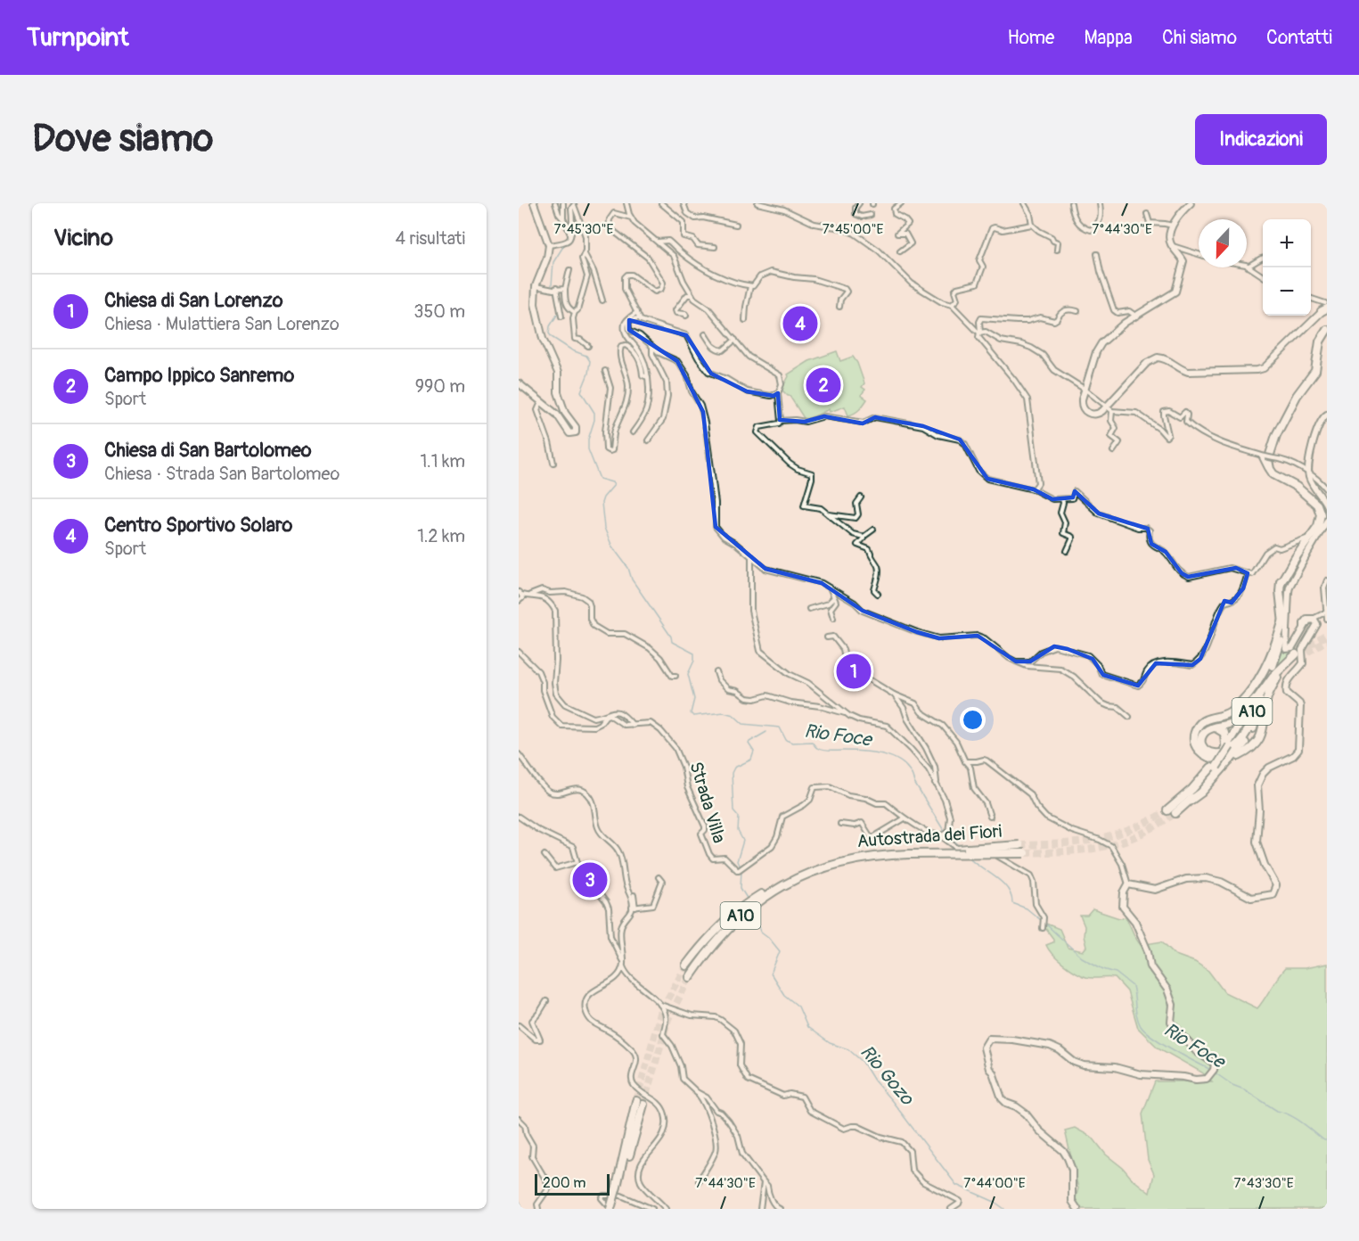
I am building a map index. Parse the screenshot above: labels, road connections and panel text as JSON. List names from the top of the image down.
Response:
{
  "streets": {
    "highway": ["A10", "Autostrada dei Fiori"],
    "street": ["Strada Villa"]
  },
  "water": ["Rio Foce", "Rio Gozo"],
  "scale_bar": "200 m",
  "north": "bottom",
  "page": {
    "header": "Turnpoint",
    "nav": [
      "Home",
      "Mappa",
      "Chi siamo",
      "Contatti"
    ],
    "buttons": "Indicazioni",
    "title": "Dove siamo",
    "heading": ["Vicino", "4 risultati"],
    "map_buttons": ["+", "−"],
    "list": [
      {
        "mark": "1",
        "name": "Chiesa di San Lorenzo",
        "note": "Chiesa · Mulattiera San Lorenzo",
        "value": "350 m"
      },
      {
        "mark": "2",
        "name": "Campo Ippico Sanremo",
        "note": "Sport",
        "value": "990 m"
      },
      {
        "mark": "3",
        "name": "Chiesa di San Bartolomeo",
        "note": "Chiesa · Strada San Bartolomeo",
        "value": "1.1 km"
      },
      {
        "mark": "4",
        "name": "Centro Sportivo Solaro",
        "note": "Sport",
        "value": "1.2 km"
      }
    ],
    "pins": [
      "4",
      "2",
      "1",
      "3"
    ],
    "scale": "200 m"
  },
  "coordinates": [
    "7°45'30\"E",
    "7°45'00\"E",
    "7°44'30\"E",
    "7°44'00\"E",
    "7°43'30\"E"
  ]
}
